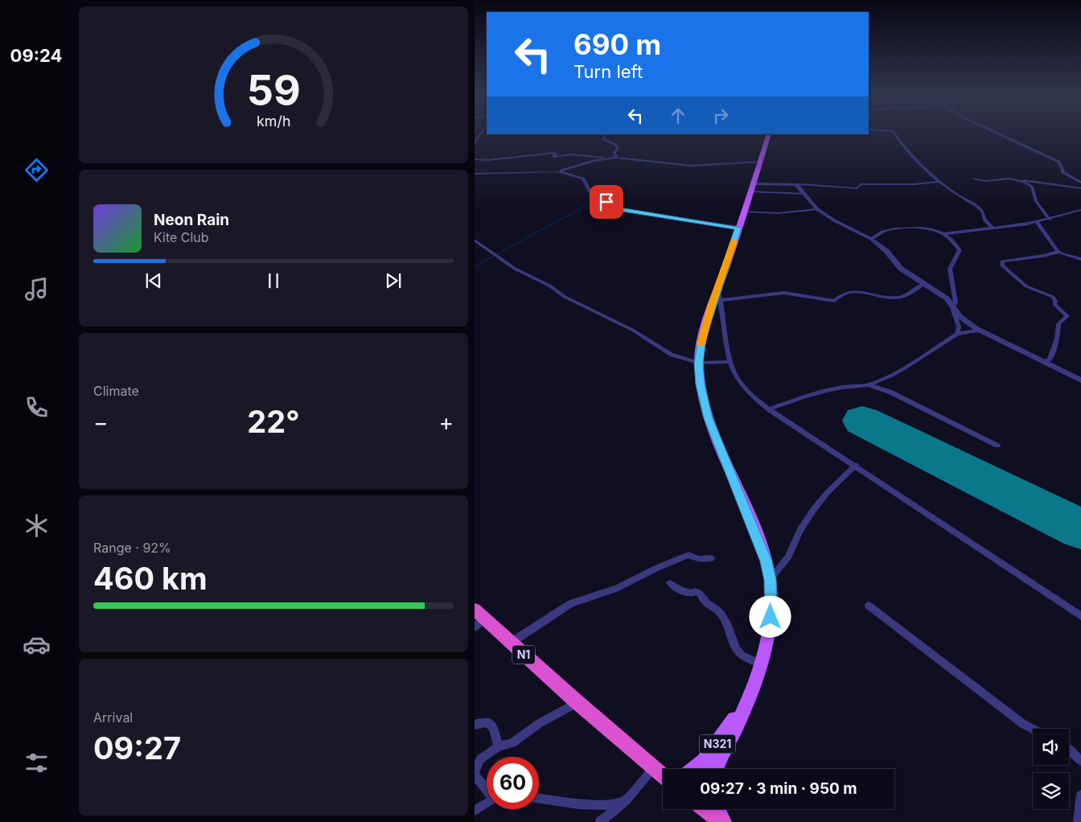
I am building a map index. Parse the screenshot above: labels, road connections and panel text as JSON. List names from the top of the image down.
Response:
{
  "streets": {
    "highway": ["N1"],
    "main road": ["N321"]
  },
  "page": {
    "tabs": "09:24",
    "turn": ["690 m", "Turn left"],
    "song": ["Neon Rain", "Kite Club"],
    "tile": [
      "Climate",
      ["Range · 92%", "460 km"],
      ["Arrival", "09:27"]
    ],
    "heat": ["−", "22°", "+"],
    "limit": "60",
    "trip": "09:27 · 3 min · 950 m",
    "gauge": ["59", "km/h"]
  }
}
